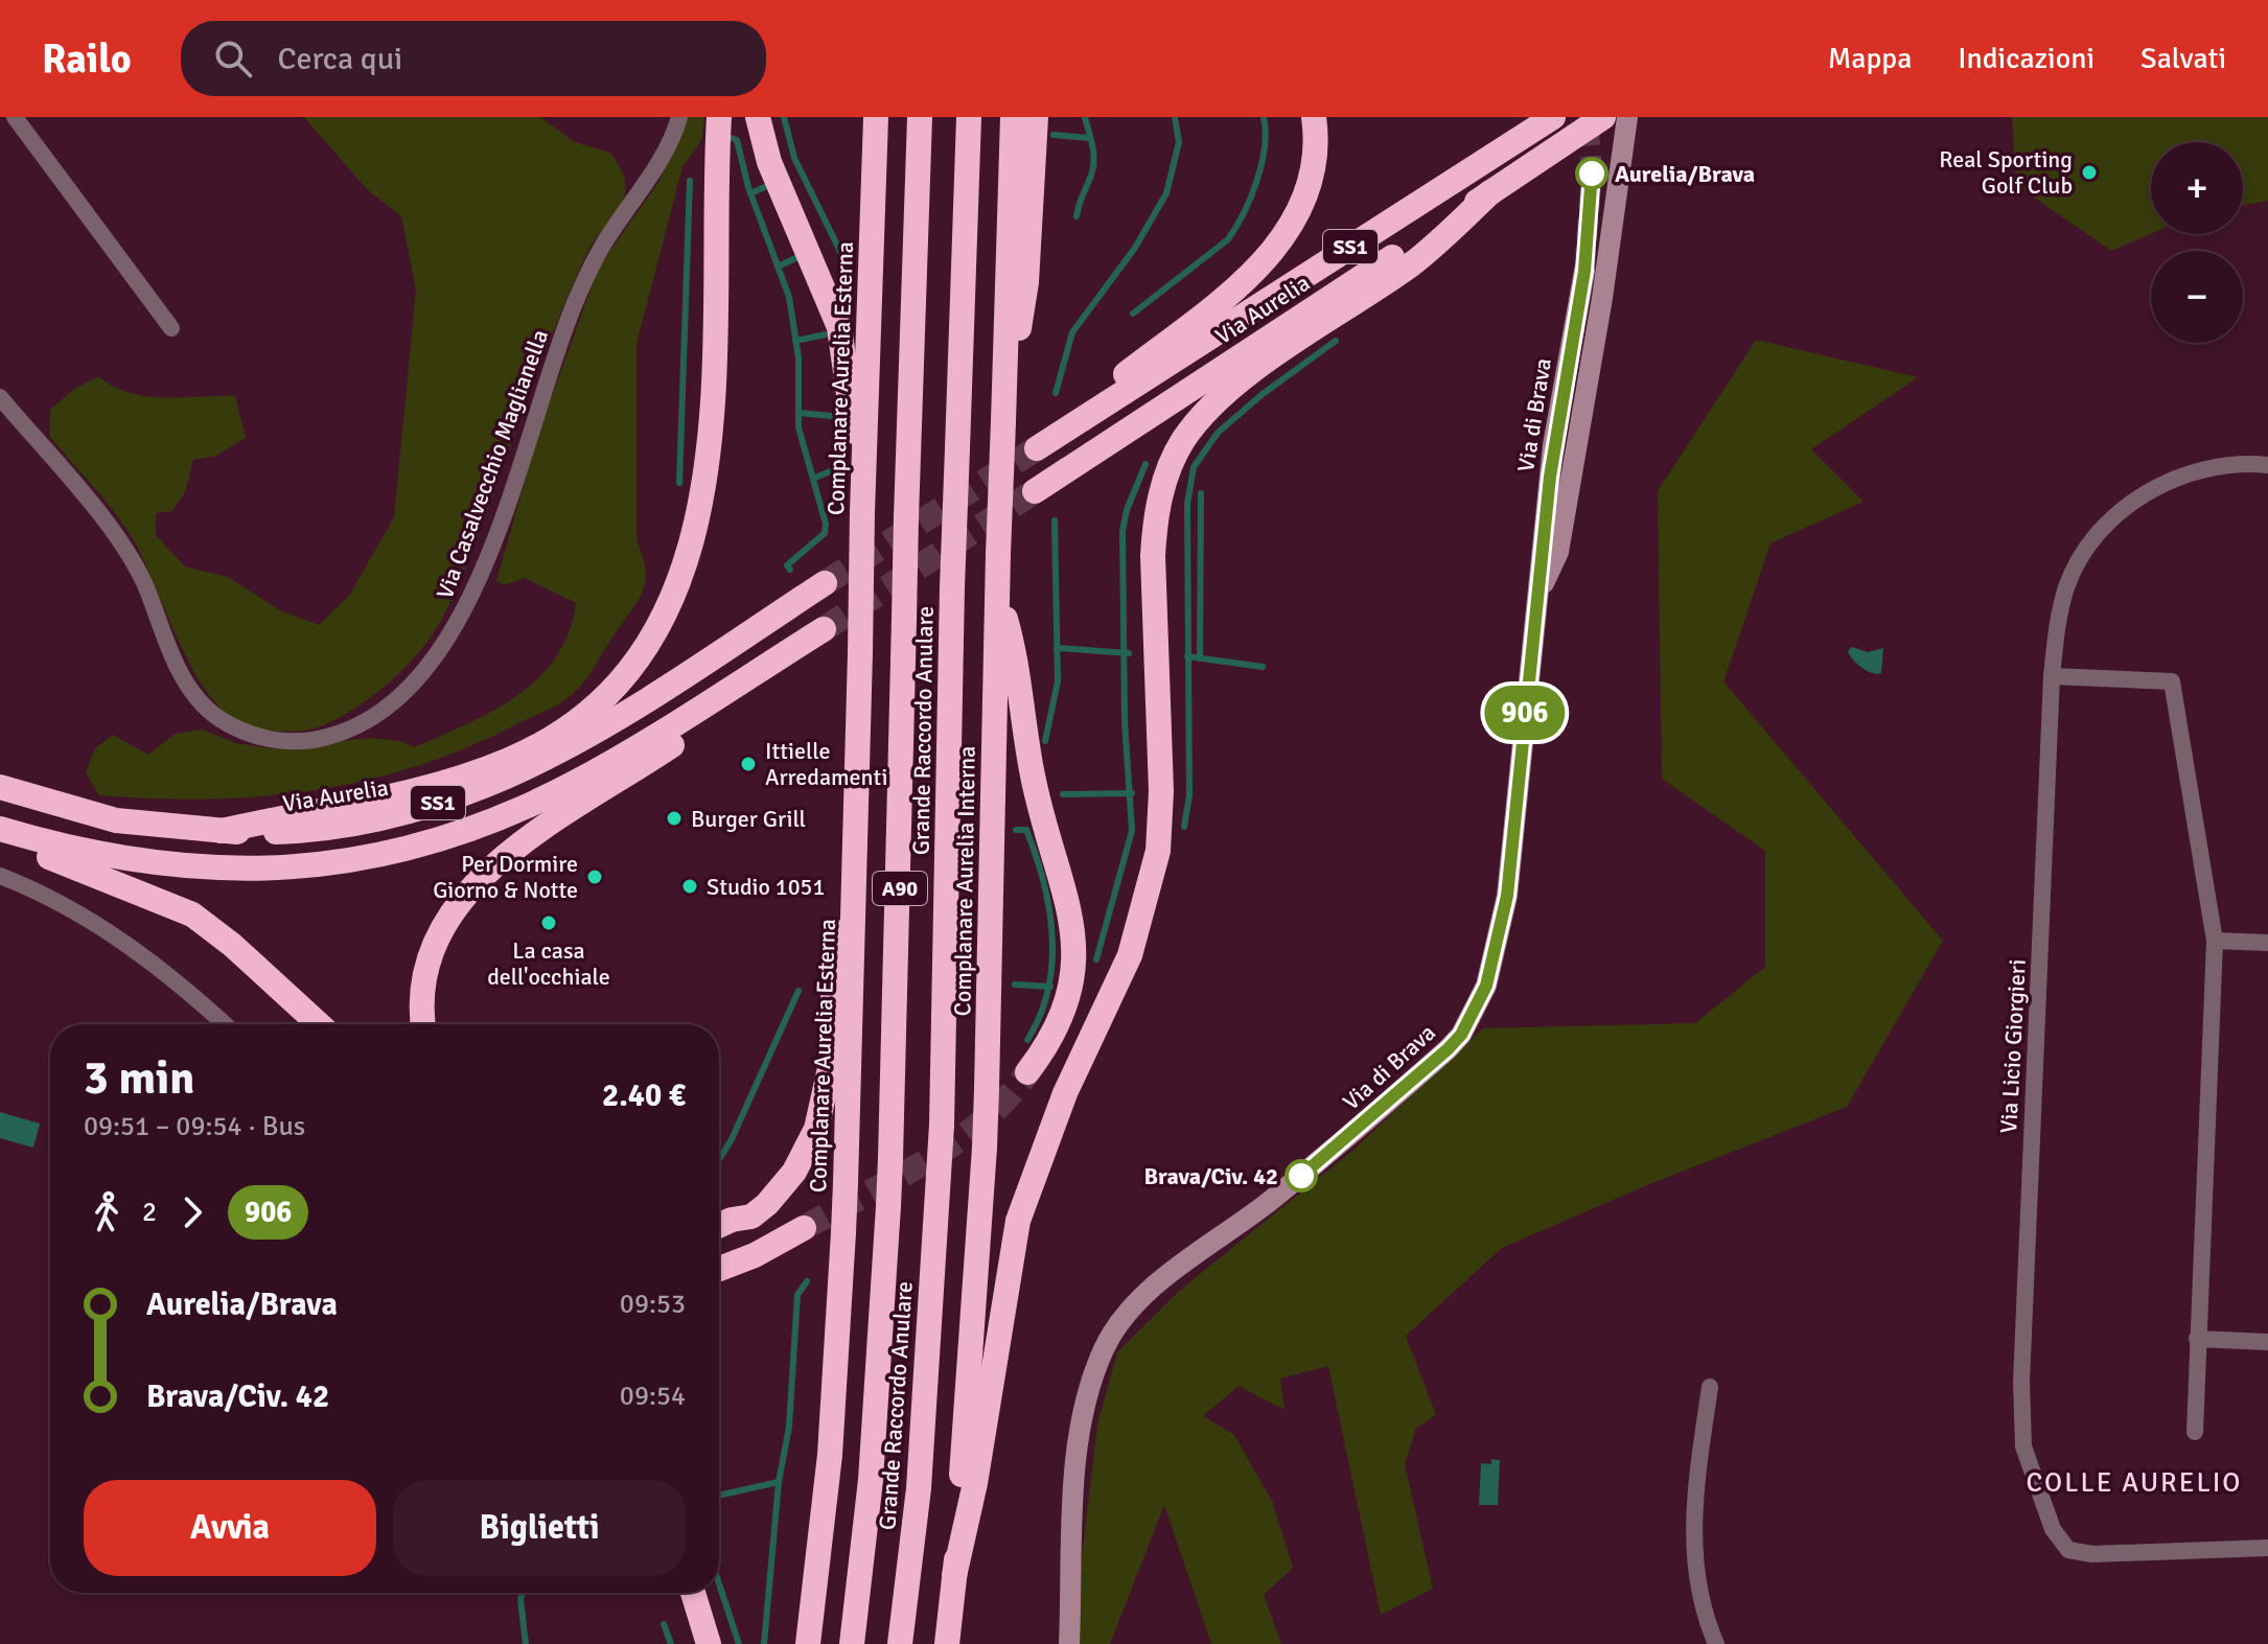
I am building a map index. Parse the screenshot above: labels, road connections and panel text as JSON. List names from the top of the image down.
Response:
{
  "streets": {
    "highway": [
      "SS1",
      "Via Aurelia",
      "Complanare Aurelia Esterna",
      "Grande Raccordo Anulare",
      "Complanare Aurelia Interna",
      "A90"
    ],
    "street": ["Via di Brava", "Via Casalvecchio Maglianella", "Via Licio Giorgieri"]
  },
  "districts": ["COLLE AURELIO"],
  "places": [
    "Real Sporting Golf Club",
    "Aurelia/Brava",
    "Ittielle Arredamenti",
    "Burger Grill",
    "Per Dormire Giorno & Notte",
    "Studio 1051",
    "La casa dell'occhiale",
    "Brava/Civ. 42"
  ],
  "lines": ["bus line 906"],
  "page": {
    "header": "Railo",
    "search": "Cerca qui",
    "nav": ["Mappa", "Indicazioni", "Salvati"],
    "on_map": "906",
    "map_buttons": ["+", "−"],
    "heading": ["3 min", "09:51 – 09:54 · Bus", "2.40 €"],
    "legs": ["2", "906"],
    "list": [
      {
        "name": "Aurelia/Brava",
        "value": "09:53"
      },
      {
        "name": "Brava/Civ. 42",
        "value": "09:54"
      }
    ],
    "buttons": ["Avvia", "Biglietti"]
  }
}
